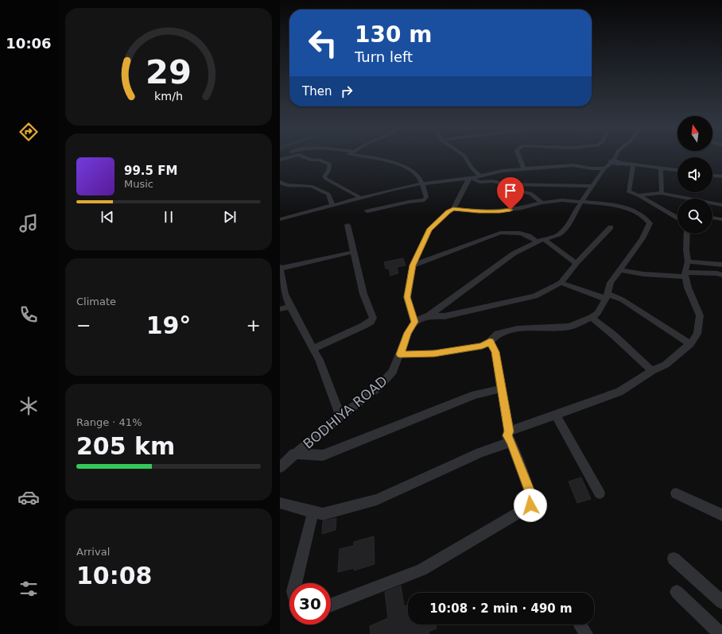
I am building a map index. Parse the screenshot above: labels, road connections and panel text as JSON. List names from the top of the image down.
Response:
{
  "streets": {
    "street": ["BODHIYA ROAD"]
  },
  "north": "top",
  "page": {
    "tabs": "10:06",
    "turn": ["130 m", "Turn left"],
    "then": "Then",
    "song": ["99.5 FM", "Music"],
    "tile": [
      "Climate",
      ["Range · 41%", "205 km"],
      ["Arrival", "10:08"]
    ],
    "heat": ["−", "19°", "+"],
    "limit": "30",
    "trip": "10:08 · 2 min · 490 m",
    "gauge": ["29", "km/h"]
  }
}
